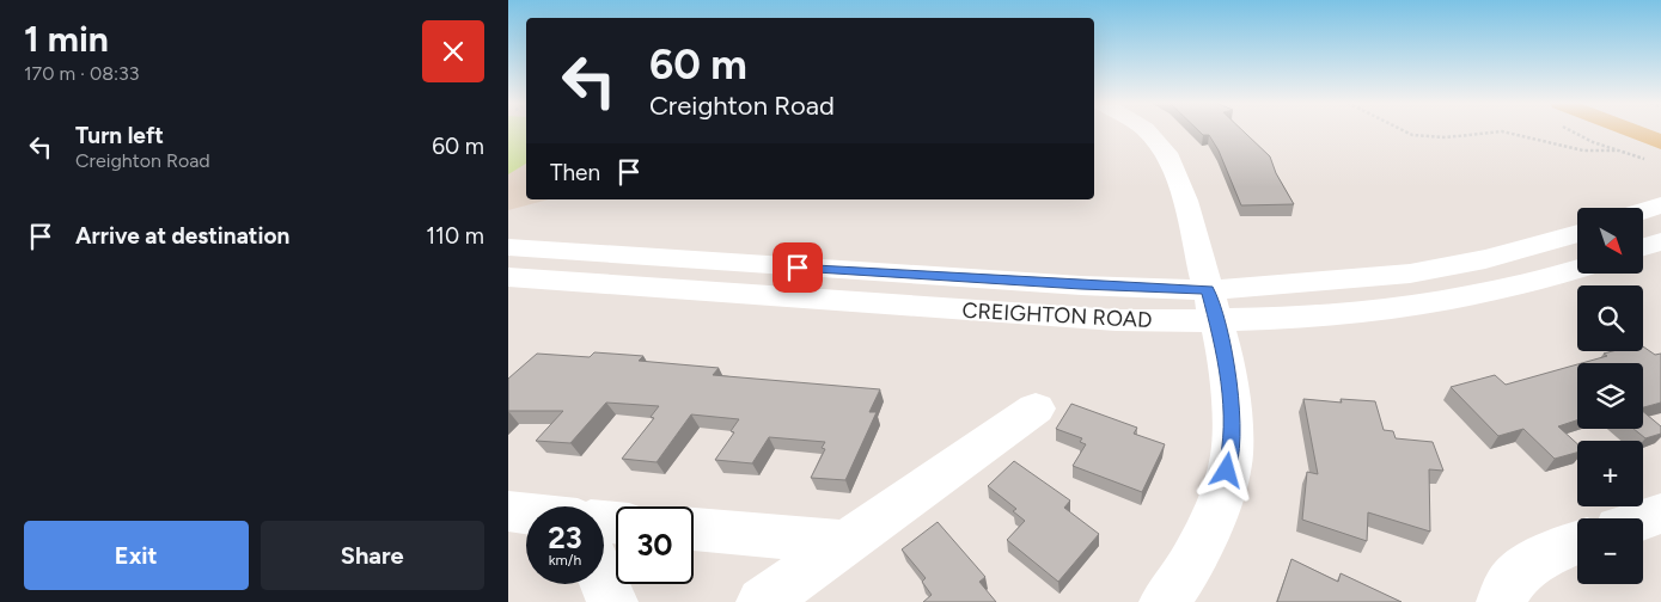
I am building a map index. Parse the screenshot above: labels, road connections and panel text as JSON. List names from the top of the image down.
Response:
{
  "streets": {
    "street": ["CREIGHTON ROAD"]
  },
  "north": "bottom right",
  "page": {
    "heading": ["1 min", "170 m · 08:33"],
    "turn": ["60 m", "Creighton Road"],
    "list": [
      {
        "name": "Turn left",
        "note": "Creighton Road",
        "value": "60 m"
      },
      {
        "name": "Arrive at destination",
        "value": "110 m"
      }
    ],
    "then": "Then",
    "map_buttons": ["+", "−"],
    "speed": "23 km/h",
    "limit": "30",
    "buttons": ["Exit", "Share"]
  }
}
